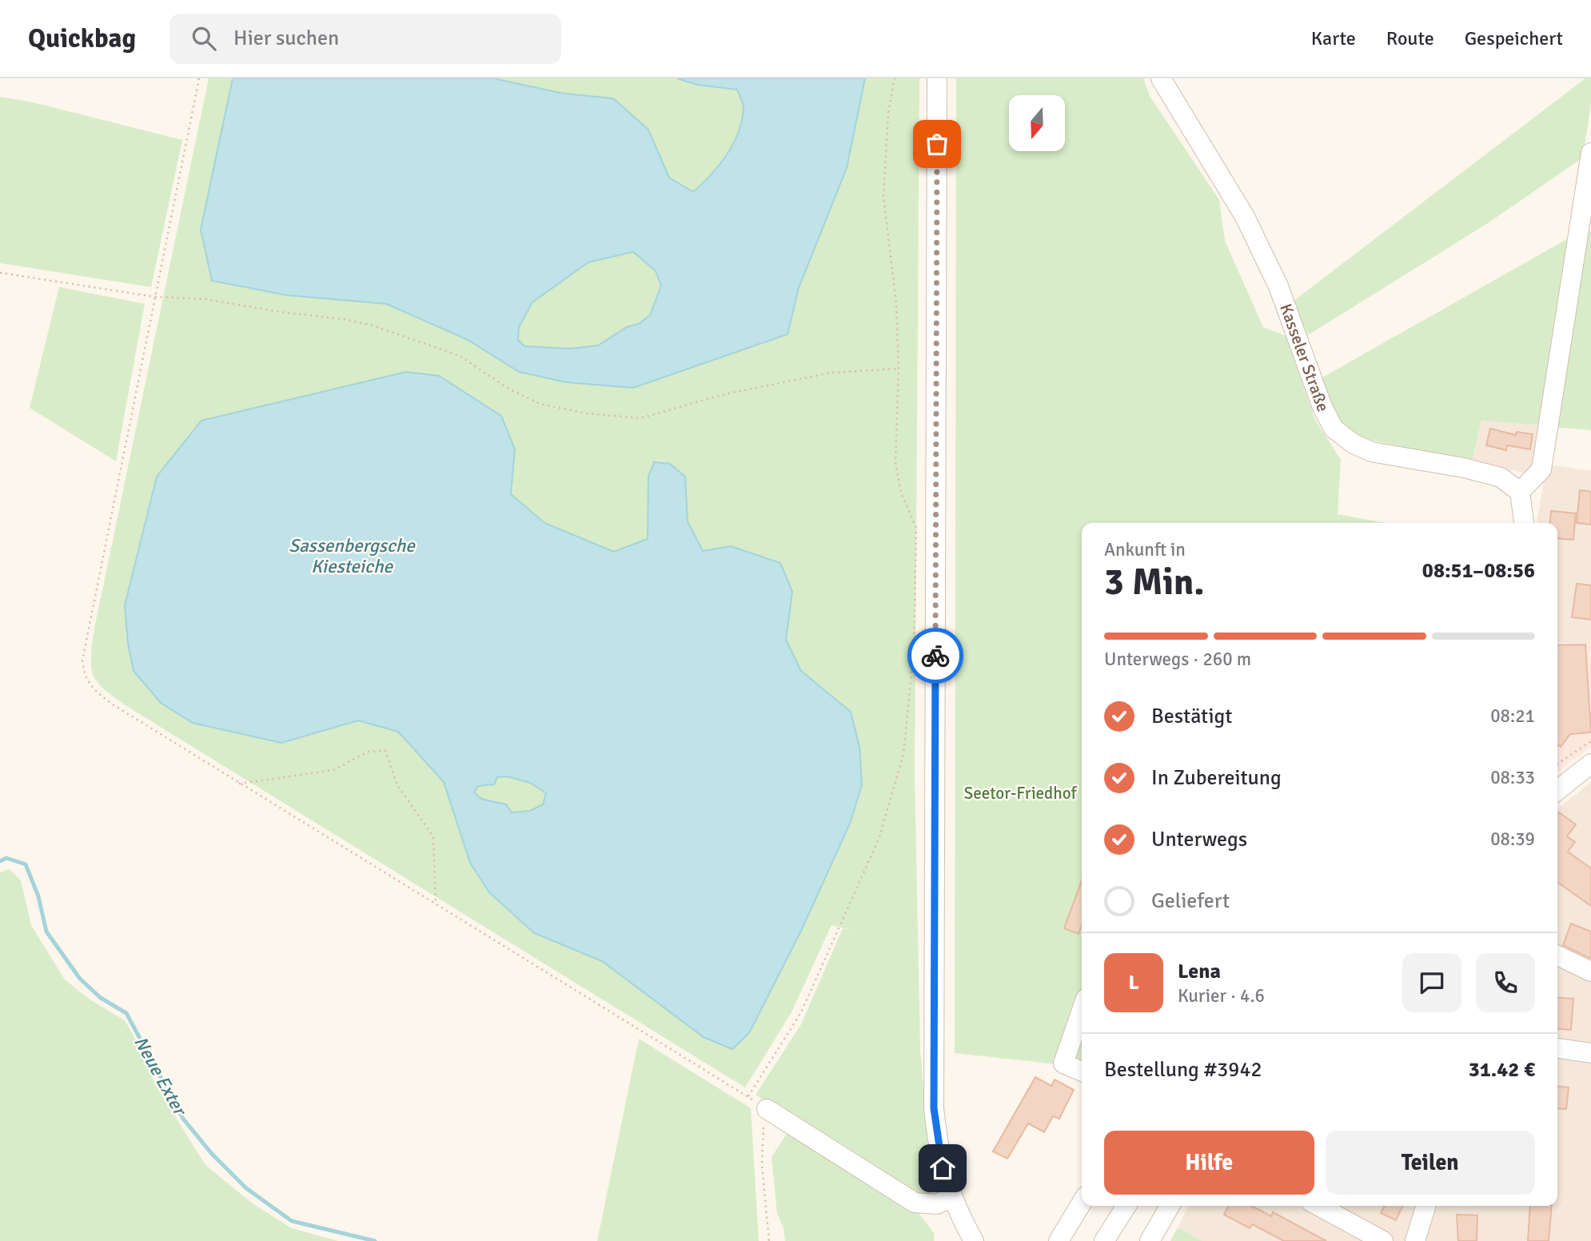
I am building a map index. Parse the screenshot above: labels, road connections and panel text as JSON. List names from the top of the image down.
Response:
{
  "streets": {
    "street": ["Kasseler Straße"]
  },
  "water": ["Sassenbergsche Kiesteiche", "Neue Exter"],
  "parks": ["Seetor-Friedhof"],
  "north": "bottom",
  "page": {
    "header": "Quickbag",
    "search": "Hier suchen",
    "nav": ["Karte", "Route", "Gespeichert"],
    "heading": ["3 Min.", "Ankunft in", "08:51–08:56"],
    "panel": [
      "Lena",
      "Kurier · 4.6",
      "Bestellung #3942",
      "31.42 €"
    ],
    "bar": "Unterwegs · 260 m",
    "list": [
      ["Bestätigt", "08:21"],
      ["In Zubereitung", "08:33"],
      ["Unterwegs", "08:39"],
      "Geliefert"
    ],
    "round": "L",
    "buttons": ["Hilfe", "Teilen"]
  }
}
